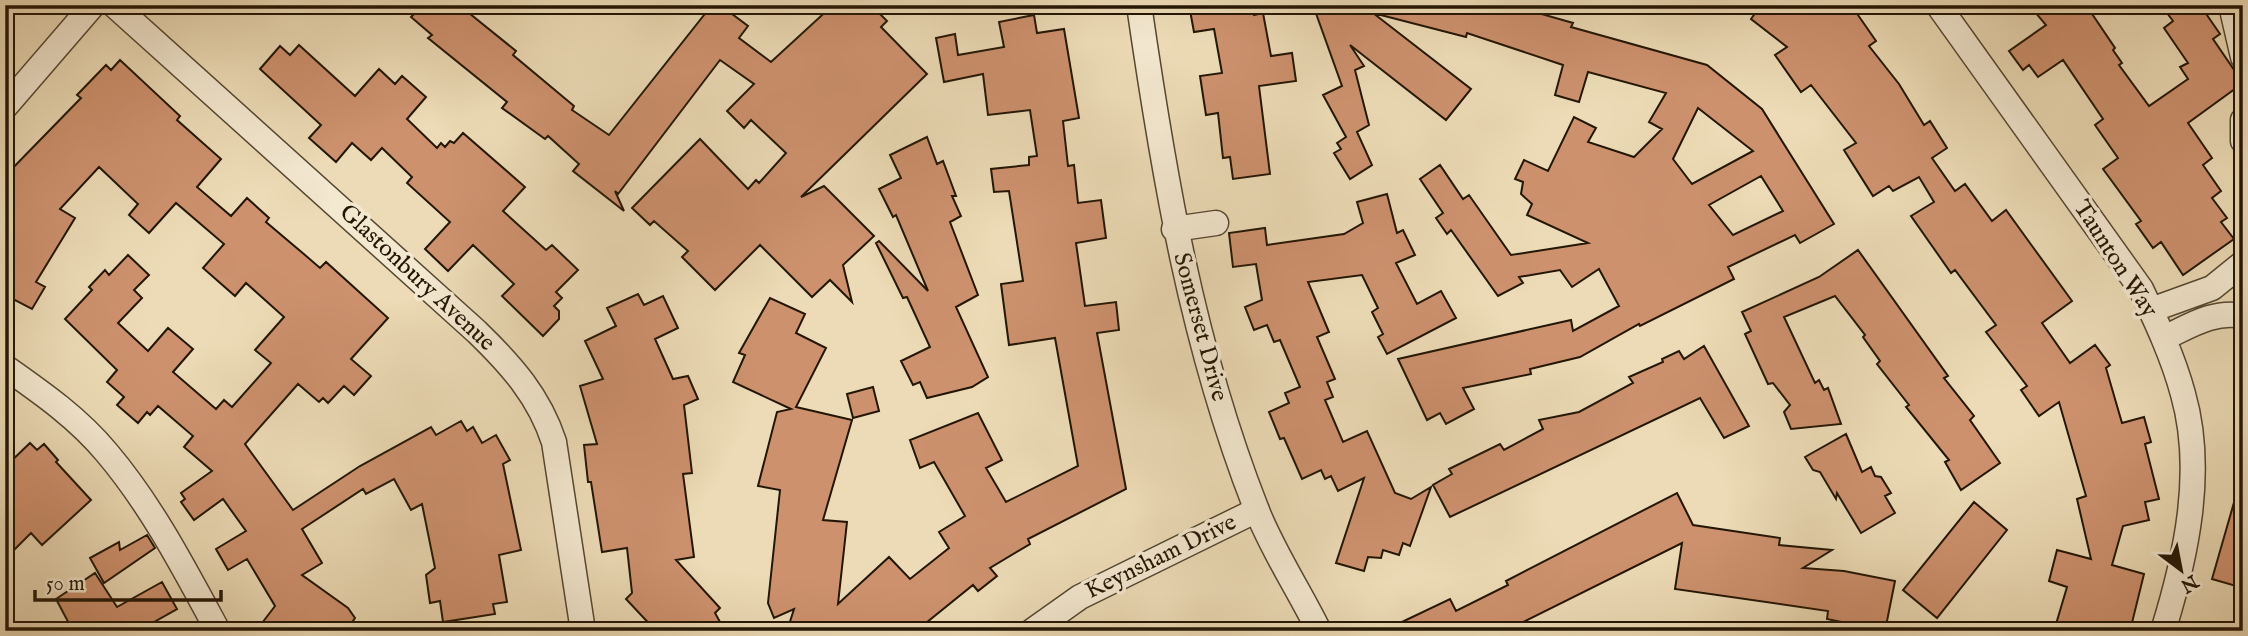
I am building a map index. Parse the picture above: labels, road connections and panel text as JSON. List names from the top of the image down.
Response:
{
  "streets": {
    "street": [
      "Taunton Way",
      "Glastonbury Avenue",
      "Somerset Drive",
      "Keynsham Drive"
    ]
  },
  "crossings": [
    ["Somerset Drive", "Keynsham Drive"]
  ],
  "scale_bar": "50 m",
  "north": "bottom right"
}
